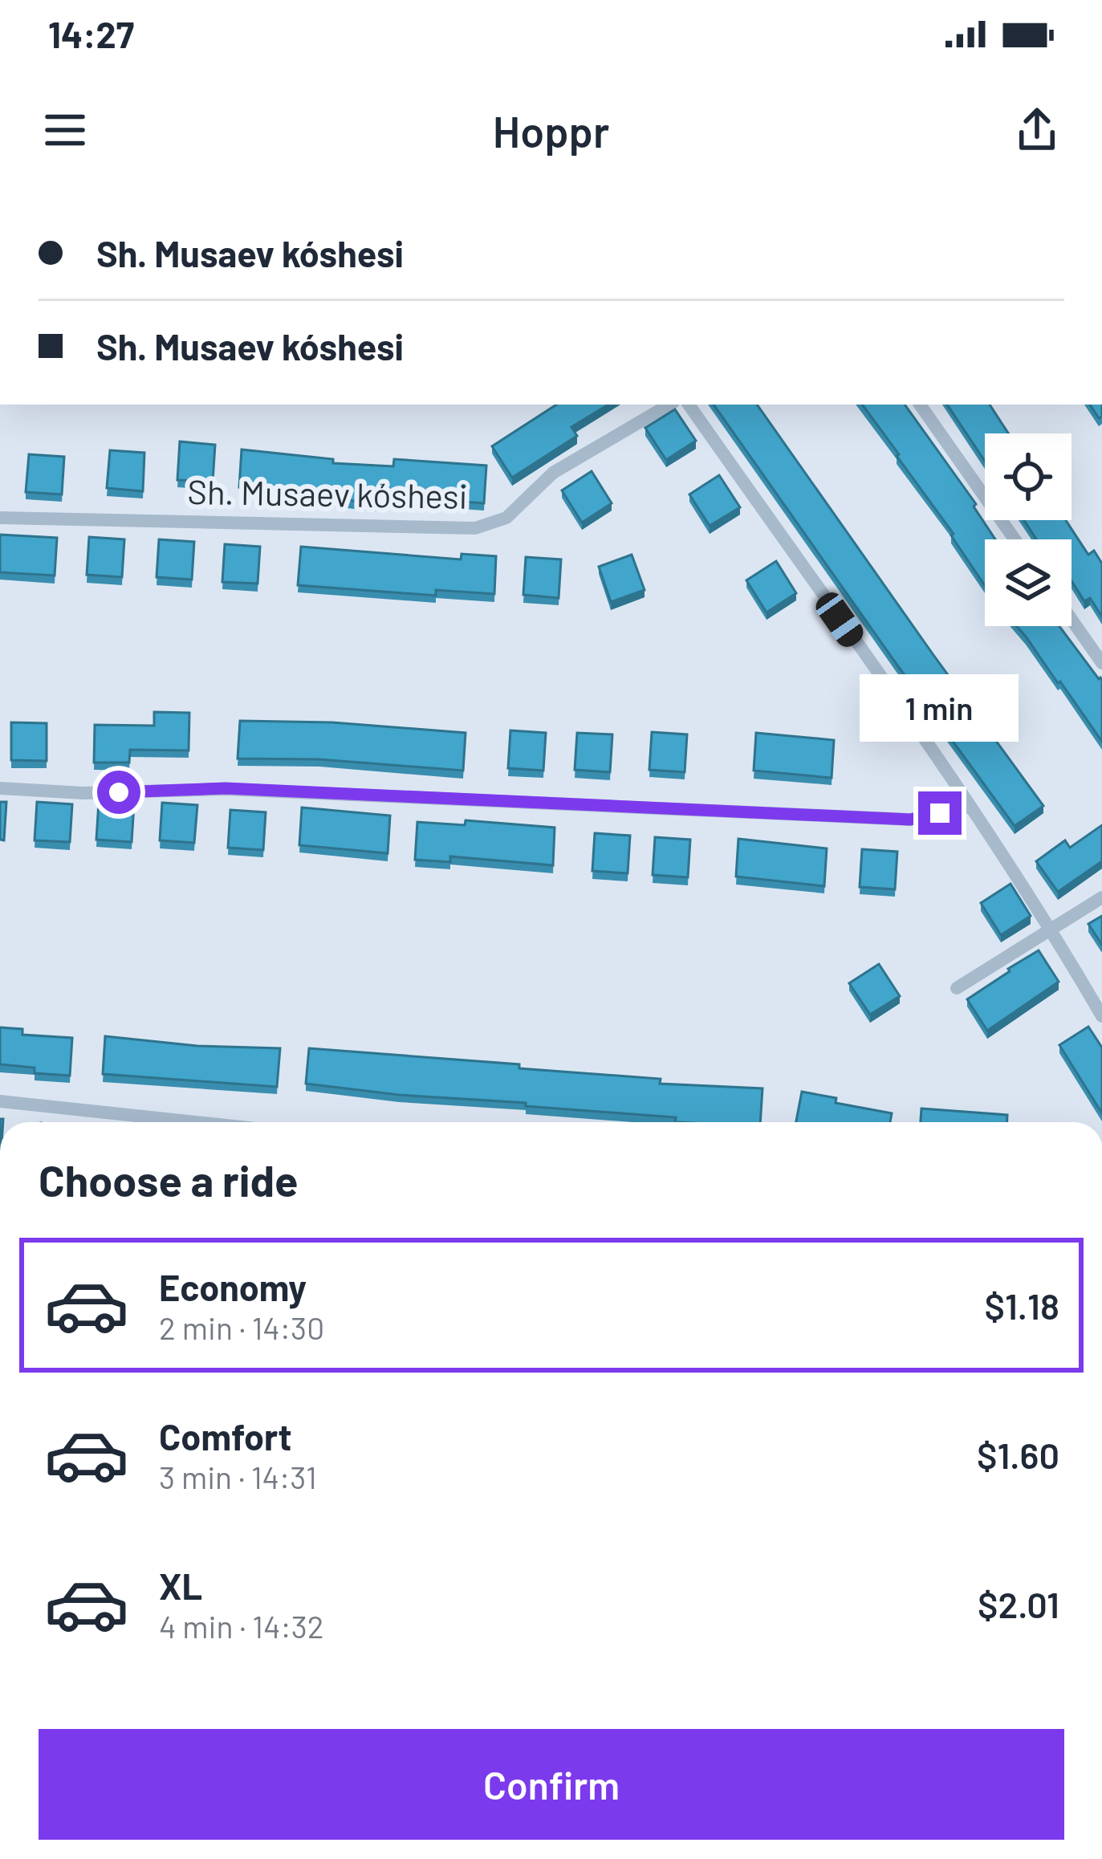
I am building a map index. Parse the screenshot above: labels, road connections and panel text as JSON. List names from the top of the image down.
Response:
{
  "streets": {
    "street": ["Sh. Musaev kóshesi"]
  },
  "page": {
    "status": "14:27",
    "header": "Hoppr",
    "banner": ["Sh. Musaev kóshesi", "Sh. Musaev kóshesi"],
    "bubble": "1 min",
    "heading": "Choose a ride",
    "list": [
      {
        "name": "Economy",
        "note": "2 min · 14:30",
        "value": "$1.18"
      },
      {
        "name": "Comfort",
        "note": "3 min · 14:31",
        "value": "$1.60"
      },
      {
        "name": "XL",
        "note": "4 min · 14:32",
        "value": "$2.01"
      }
    ],
    "buttons": "Confirm"
  }
}
